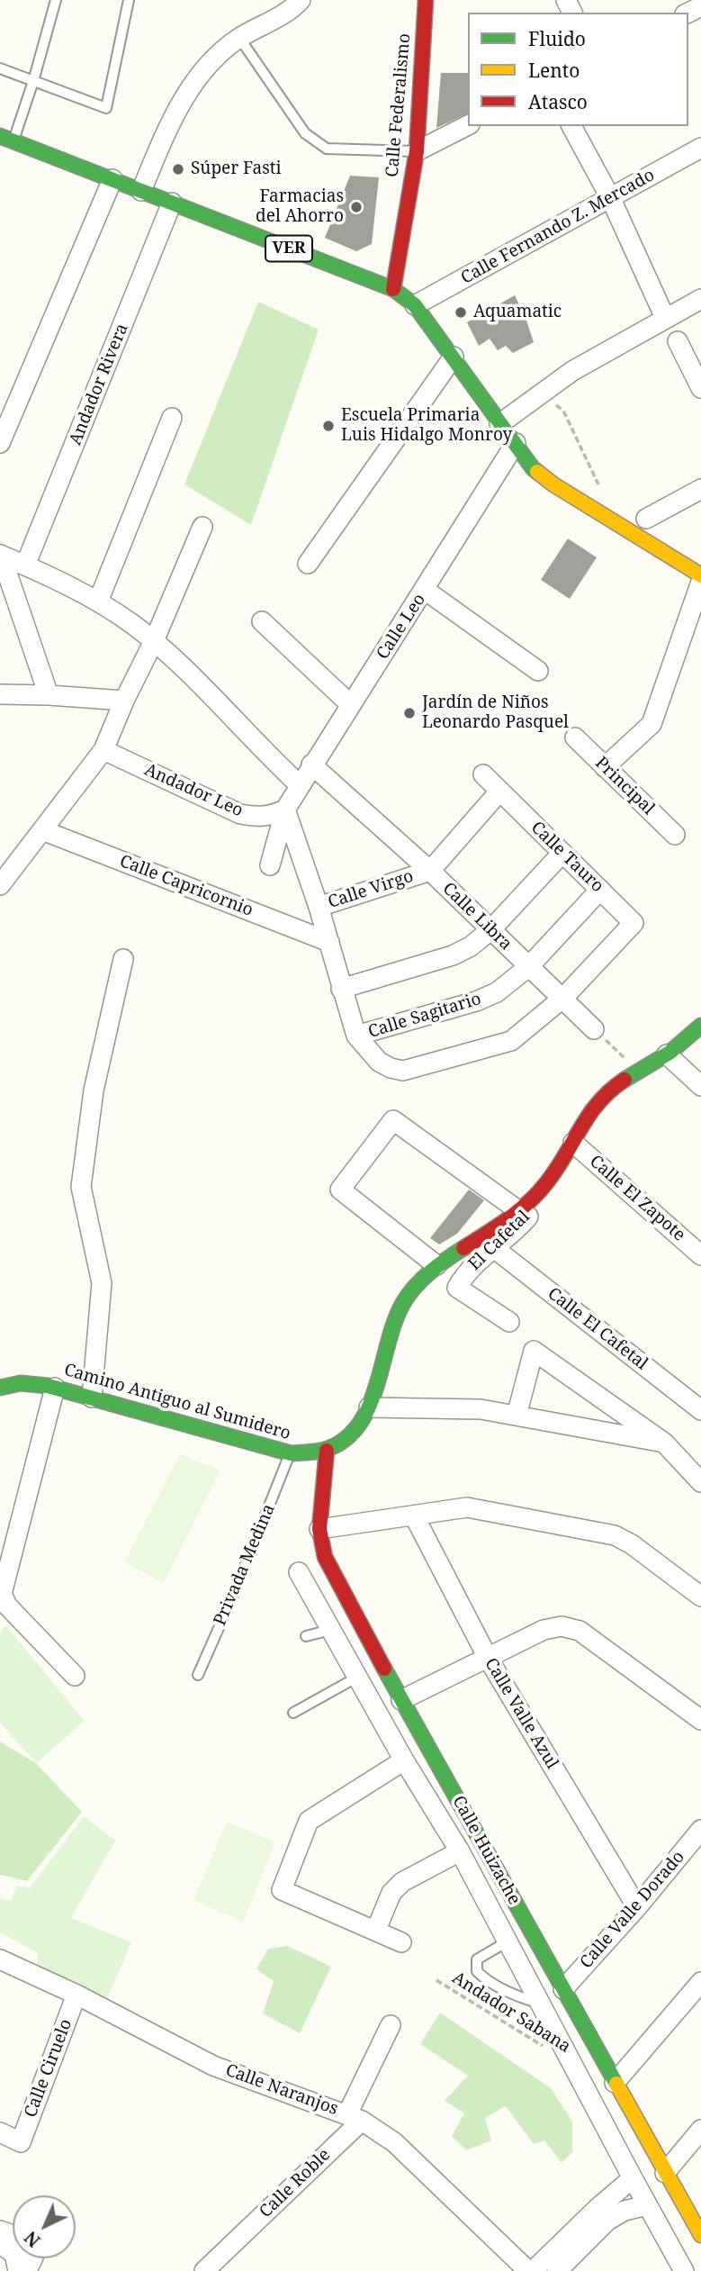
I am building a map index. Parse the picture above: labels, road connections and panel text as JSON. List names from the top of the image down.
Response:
{
  "streets": {
    "main road": [
      "Calle Federalismo",
      "VER",
      "Camino Antiguo al Sumidero",
      "Calle Huizache"
    ],
    "street": [
      "Calle Fernando Z. Mercado",
      "Andador Rivera",
      "Calle Leo",
      "Principal",
      "Andador Leo",
      "Calle Tauro",
      "Calle Capricornio",
      "Calle Virgo",
      "Calle Libra",
      "Calle Sagitario",
      "Calle El Zapote",
      "El Cafetal",
      "Calle El Cafetal",
      "Calle Valle Azul",
      "Calle Valle Dorado",
      "Calle Ciruelo",
      "Calle Naranjos",
      "Calle Roble"
    ],
    "lane": ["Privada Medina"],
    "path": ["Andador Sabana"]
  },
  "crossings": [
    ["Calle Federalismo", "VER"],
    ["Calle Fernando Z. Mercado", "VER"],
    ["VER", "Andador Rivera"],
    ["VER", "Calle Leo"],
    ["Calle Leo", "Andador Leo"],
    ["Calle Leo", "Calle Libra"],
    ["Calle Tauro", "Calle Virgo"],
    ["Calle Tauro", "Calle Libra"],
    ["Calle Tauro", "Calle Sagitario"],
    ["Calle Virgo", "Calle Libra"],
    ["Calle Libra", "Calle Sagitario"],
    ["Calle El Zapote", "Camino Antiguo al Sumidero"],
    ["El Cafetal", "Calle El Cafetal"],
    ["El Cafetal", "Camino Antiguo al Sumidero"],
    ["Camino Antiguo al Sumidero", "Privada Medina"],
    ["Camino Antiguo al Sumidero", "Calle Huizache"],
    ["Calle Valle Azul", "Calle Valle Dorado"],
    ["Calle Huizache", "Calle Valle Dorado"],
    ["Calle Huizache", "Andador Sabana"],
    ["Calle Ciruelo", "Calle Naranjos"],
    ["Calle Naranjos", "Calle Roble"]
  ],
  "places": [
    "Súper Fasti",
    "Farmacias del Ahorro",
    "Aquamatic",
    "Escuela Primaria Luis Hidalgo Monroy",
    "Jardín de Niños Leonardo Pasquel"
  ],
  "legend": ["Fluido", "Lento", "Atasco"],
  "north": "bottom left"
}
